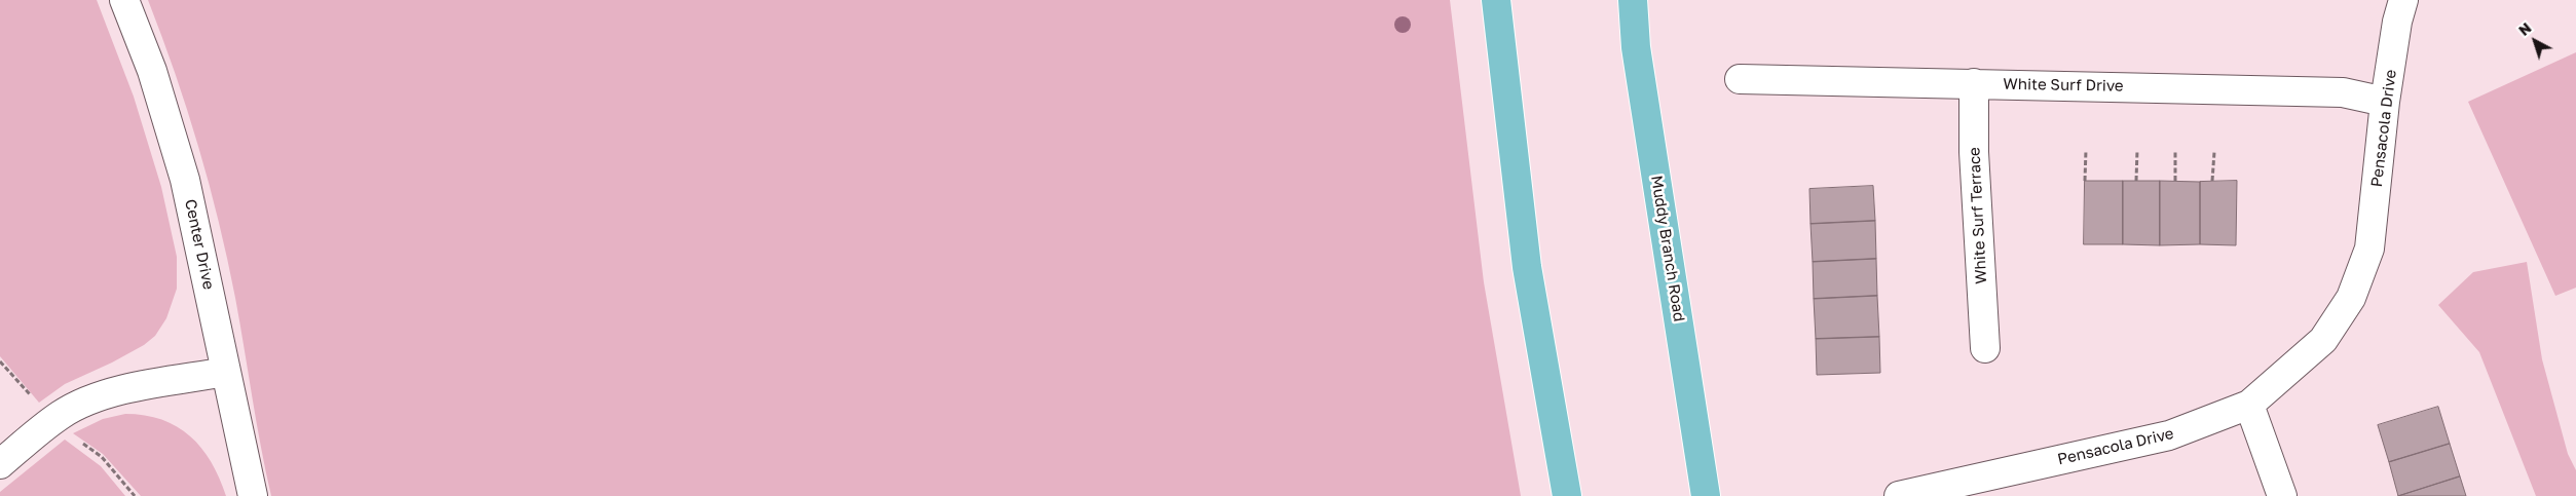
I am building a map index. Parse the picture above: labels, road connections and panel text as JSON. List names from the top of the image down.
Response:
{
  "streets": {
    "main road": ["Muddy Branch Road"],
    "street": [
      "White Surf Drive",
      "Pensacola Drive",
      "White Surf Terrace",
      "Center Drive"
    ]
  },
  "crossings": [
    ["White Surf Drive", "Pensacola Drive"],
    ["White Surf Drive", "White Surf Terrace"]
  ],
  "north": "top left"
}
